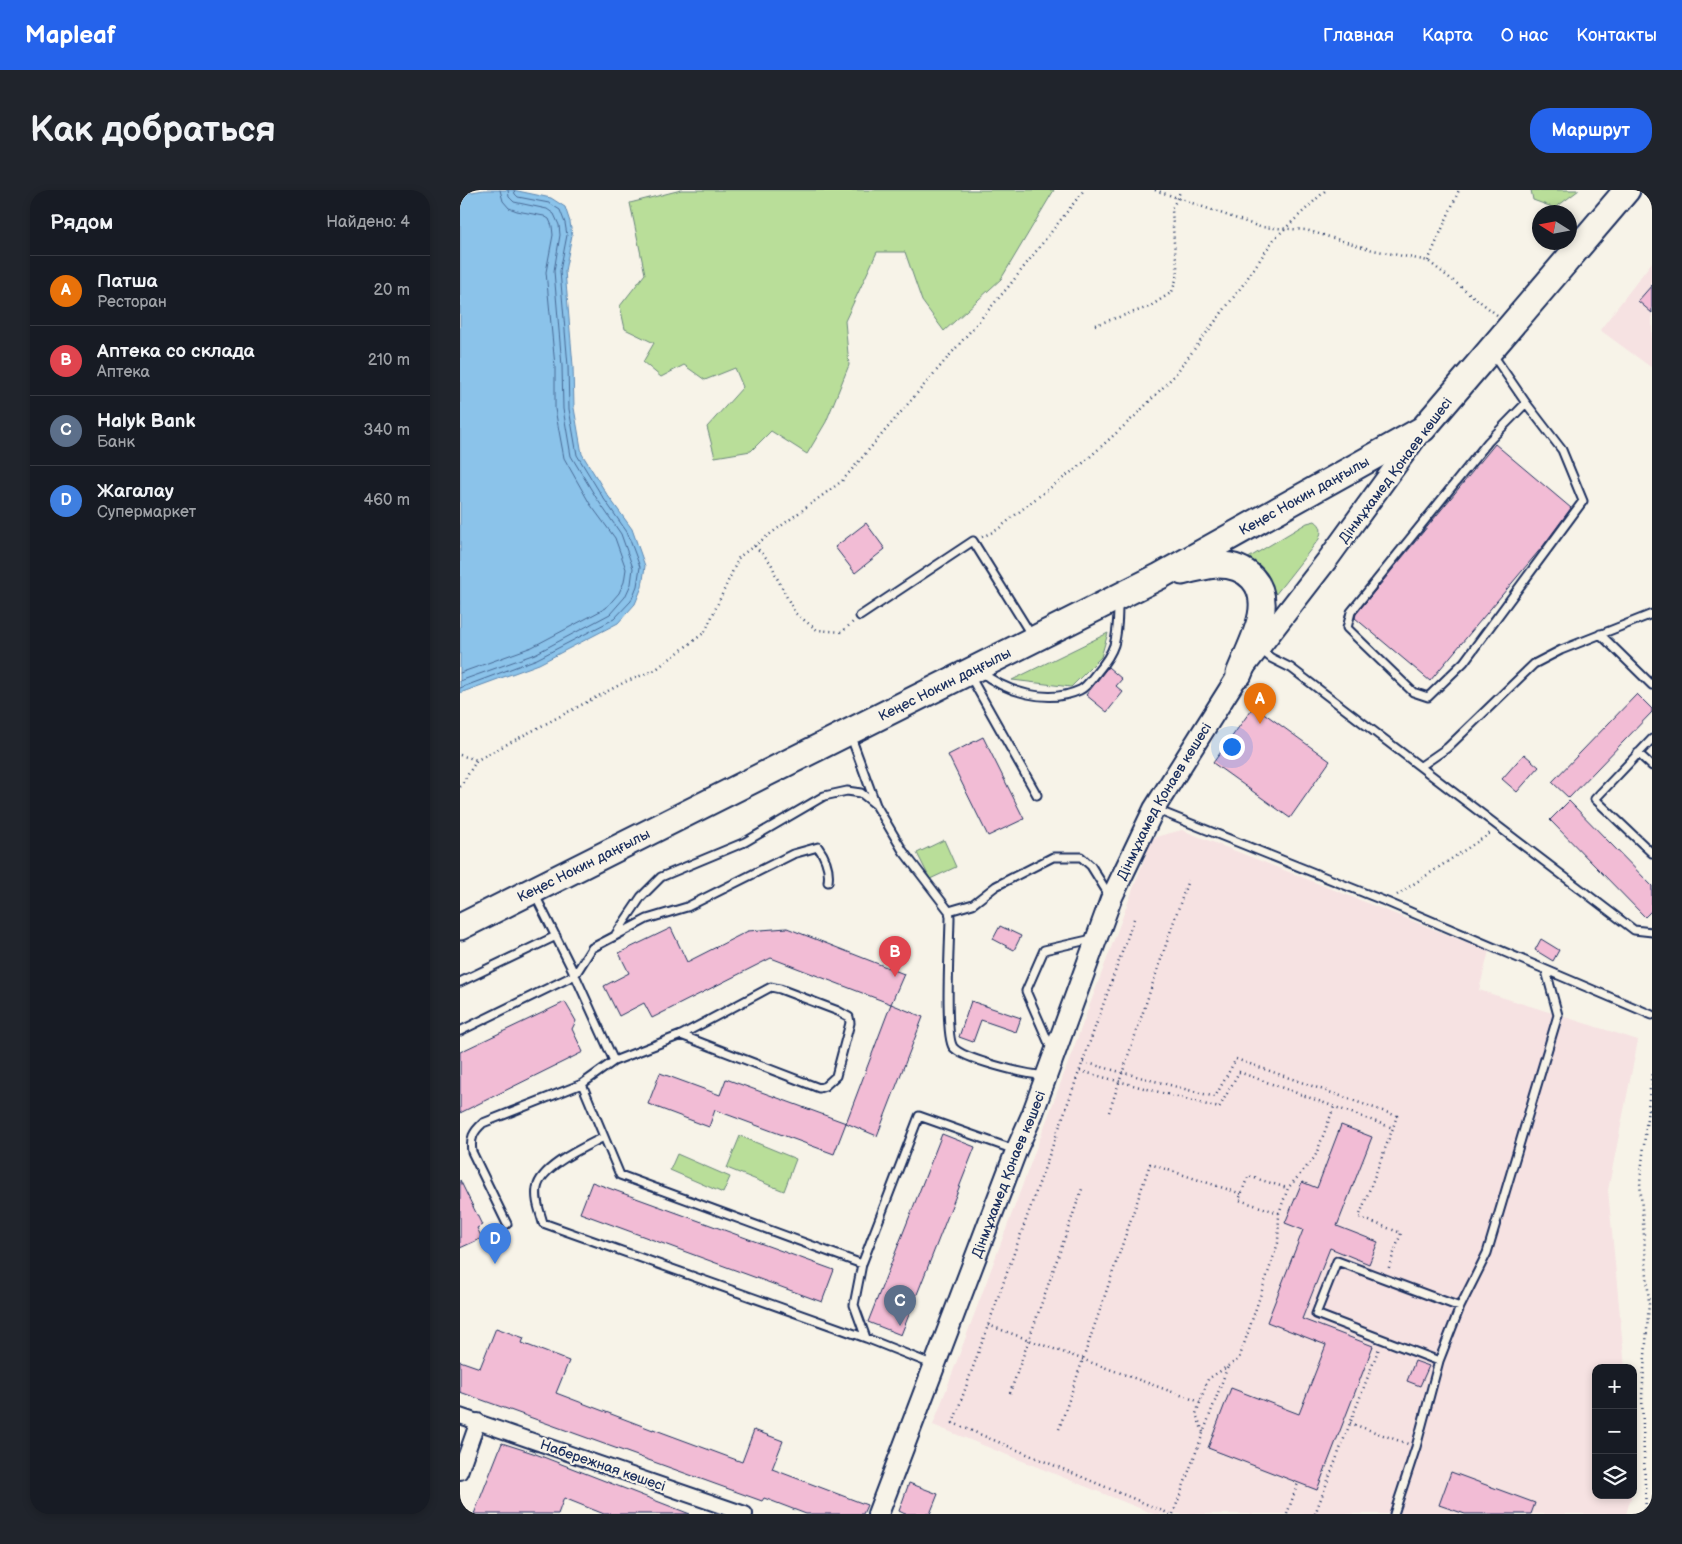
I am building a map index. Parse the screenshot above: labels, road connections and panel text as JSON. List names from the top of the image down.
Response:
{
  "streets": {
    "highway": ["Дінмұхамед Қонаев көшесі", "Кеңес Нокин даңғылы"],
    "street": ["Набережная көшесі"]
  },
  "crossings": [
    ["Дінмұхамед Қонаев көшесі", "Кеңес Нокин даңғылы"]
  ],
  "north": "left",
  "page": {
    "header": "Mapleaf",
    "nav": [
      "Главная",
      "Карта",
      "О нас",
      "Контакты"
    ],
    "buttons": "Маршрут",
    "title": "Как добраться",
    "heading": ["Рядом", "Найдено: 4"],
    "list": [
      {
        "mark": "A",
        "name": "Патша",
        "note": "Ресторан",
        "value": "20 m"
      },
      {
        "mark": "B",
        "name": "Аптека со склада",
        "note": "Аптека",
        "value": "210 m"
      },
      {
        "mark": "C",
        "name": "Halyk Bank",
        "note": "Банк",
        "value": "340 m"
      },
      {
        "mark": "D",
        "name": "Жагалау",
        "note": "Супермаркет",
        "value": "460 m"
      }
    ],
    "pins": [
      "A",
      "B",
      "D",
      "C"
    ],
    "map_buttons": ["+", "−"]
  }
}
